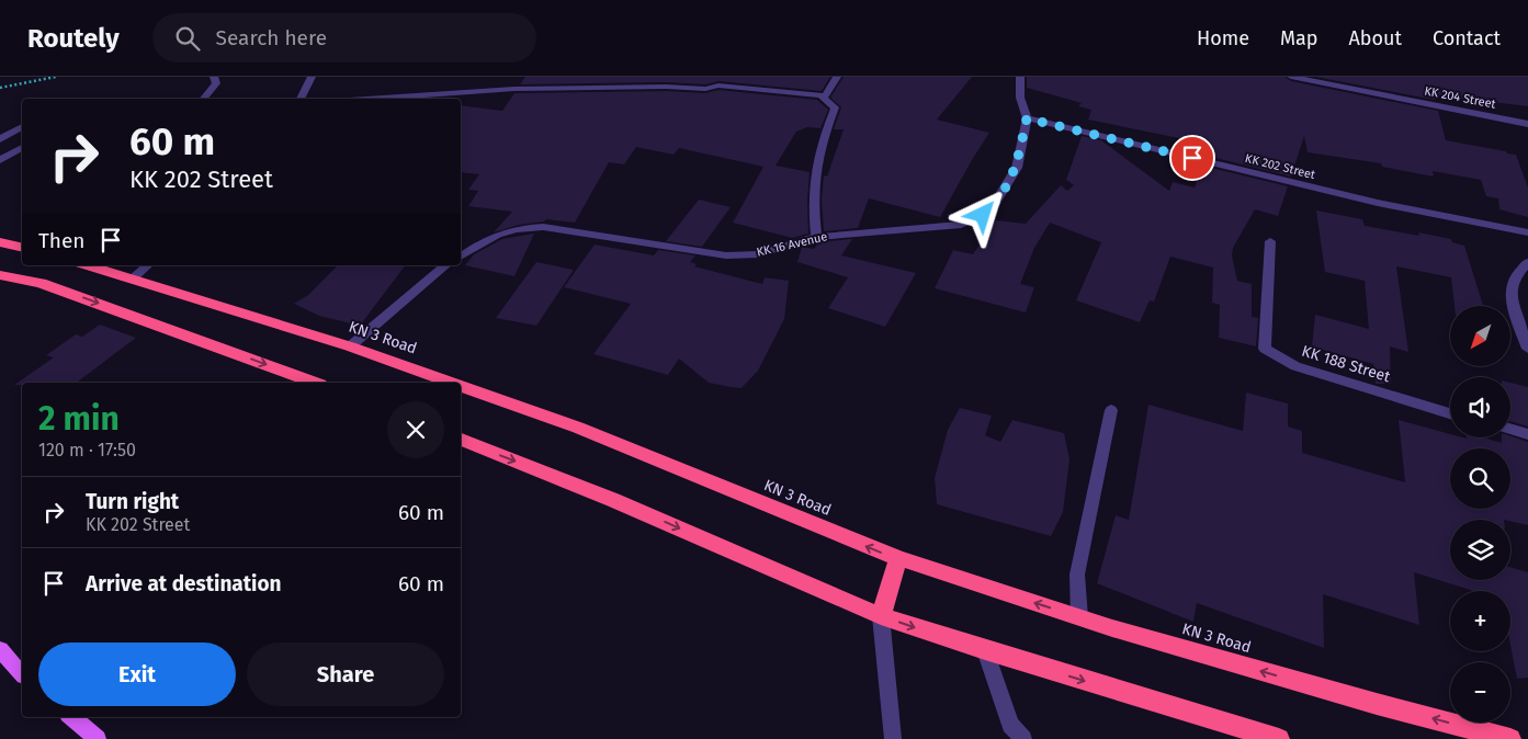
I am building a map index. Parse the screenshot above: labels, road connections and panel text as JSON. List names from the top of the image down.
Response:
{
  "streets": {
    "highway": ["KN 3 Road"],
    "street": [
      "KK 204 Street",
      "KK 202 Street",
      "KK 16 Avenue",
      "KK 188 Street"
    ]
  },
  "crossings": [
    ["KK 202 Street", "KK 16 Avenue"]
  ],
  "north": "bottom left",
  "page": {
    "header": "Routely",
    "search": "Search here",
    "nav": [
      "Home",
      "Map",
      "About",
      "Contact"
    ],
    "turn": ["60 m", "KK 202 Street"],
    "then": "Then",
    "map_buttons": ["+", "−"],
    "heading": ["2 min", "120 m · 17:50"],
    "list": [
      {
        "name": "Turn right",
        "note": "KK 202 Street",
        "value": "60 m"
      },
      {
        "name": "Arrive at destination",
        "value": "60 m"
      }
    ],
    "buttons": ["Exit", "Share"]
  }
}
